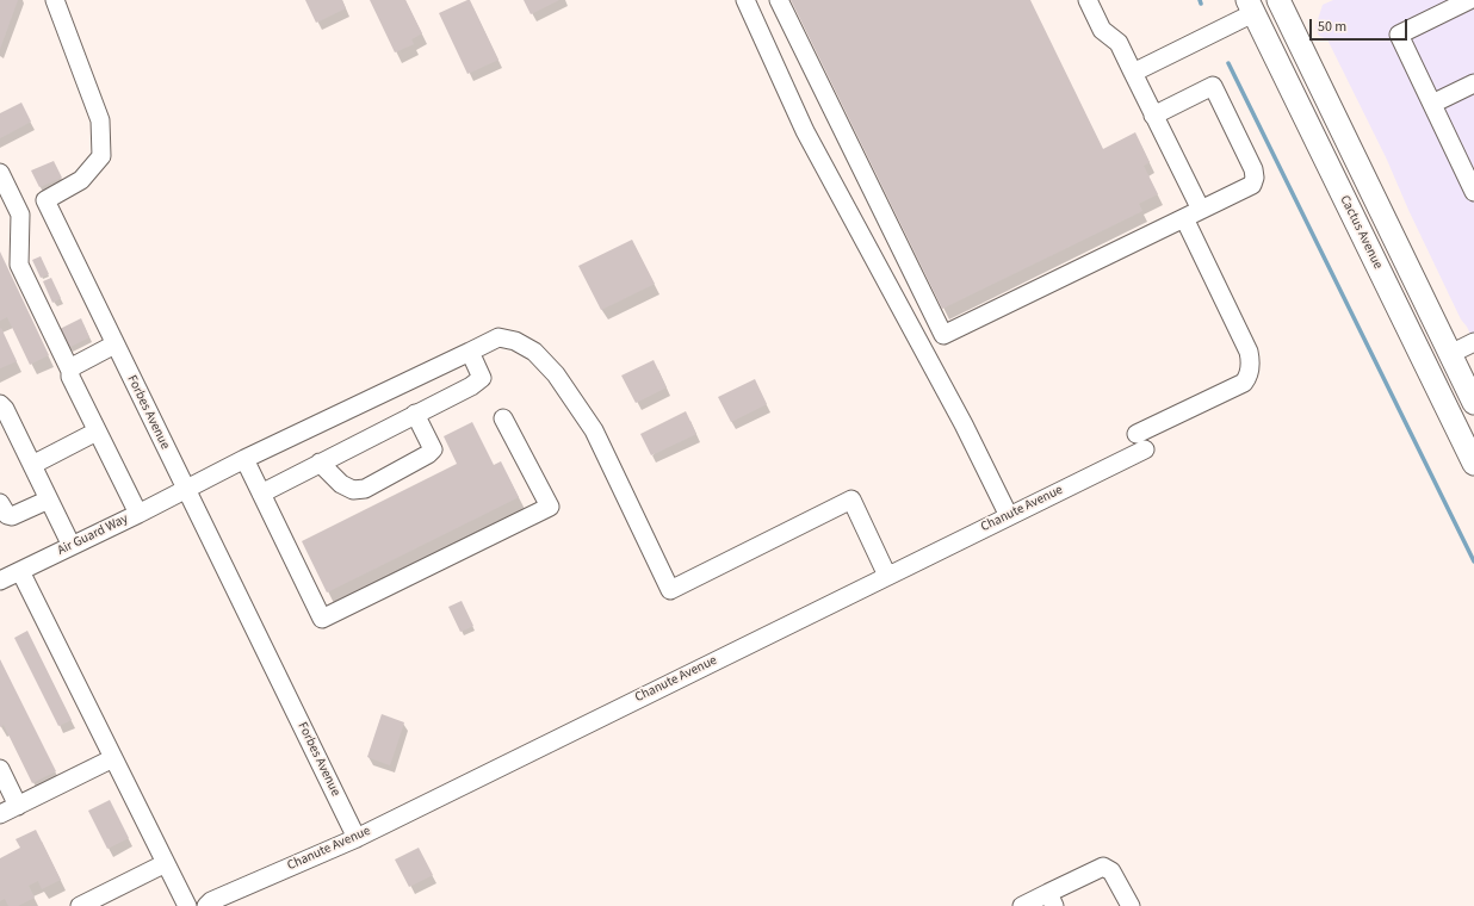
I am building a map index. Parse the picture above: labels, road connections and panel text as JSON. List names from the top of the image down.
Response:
{
  "streets": {
    "main road": ["Cactus Avenue"],
    "street": ["Forbes Avenue", "Chanute Avenue", "Air Guard Way"]
  },
  "crossings": [
    ["Forbes Avenue", "Chanute Avenue"],
    ["Forbes Avenue", "Air Guard Way"],
    ["Chanute Avenue", "Air Guard Way"]
  ],
  "scale_bar": "50 m"
}
